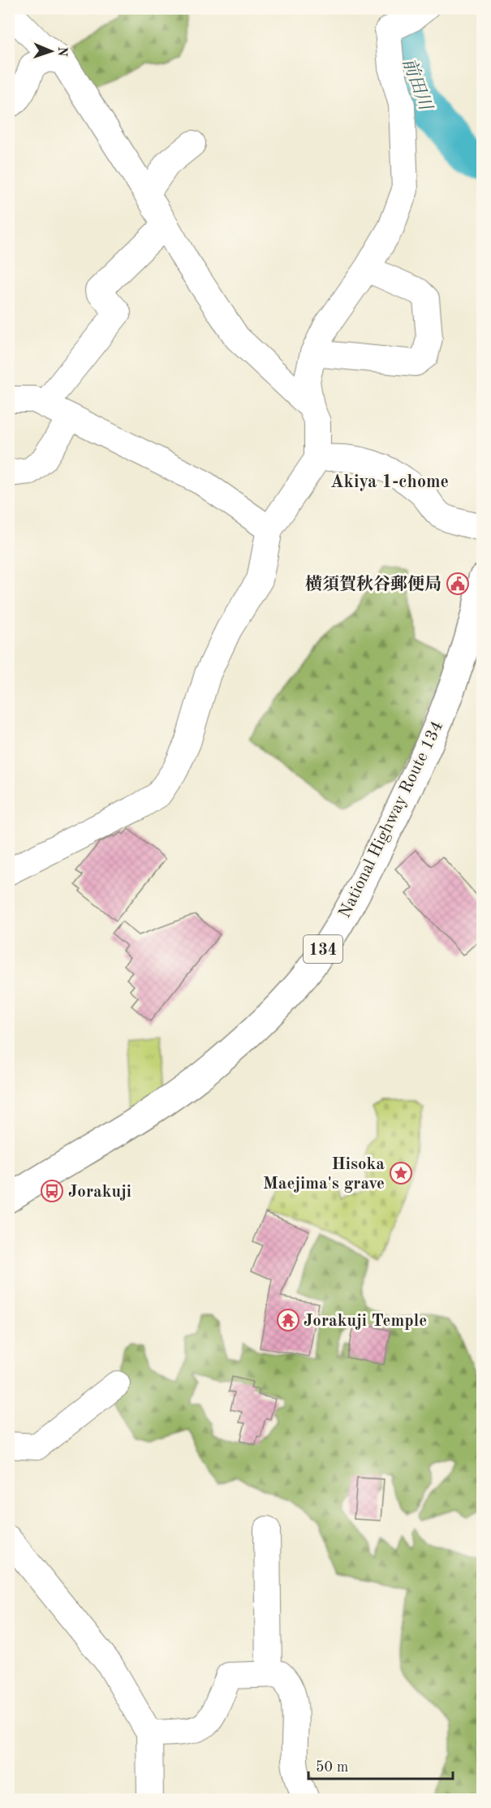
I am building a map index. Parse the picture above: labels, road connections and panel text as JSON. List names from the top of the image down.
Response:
{
  "streets": {
    "highway": ["National Highway Route 134", "134"]
  },
  "districts": ["Akiya 1-chome"],
  "water": ["前田川"],
  "places": {
    "public building": ["横須賀秋谷郵便局"],
    "place": ["Hisoka Maejima's grave"],
    "bus stop": ["Jorakuji"],
    "temple": ["Jorakuji Temple"]
  },
  "scale_bar": "50 m",
  "north": "right"
}
